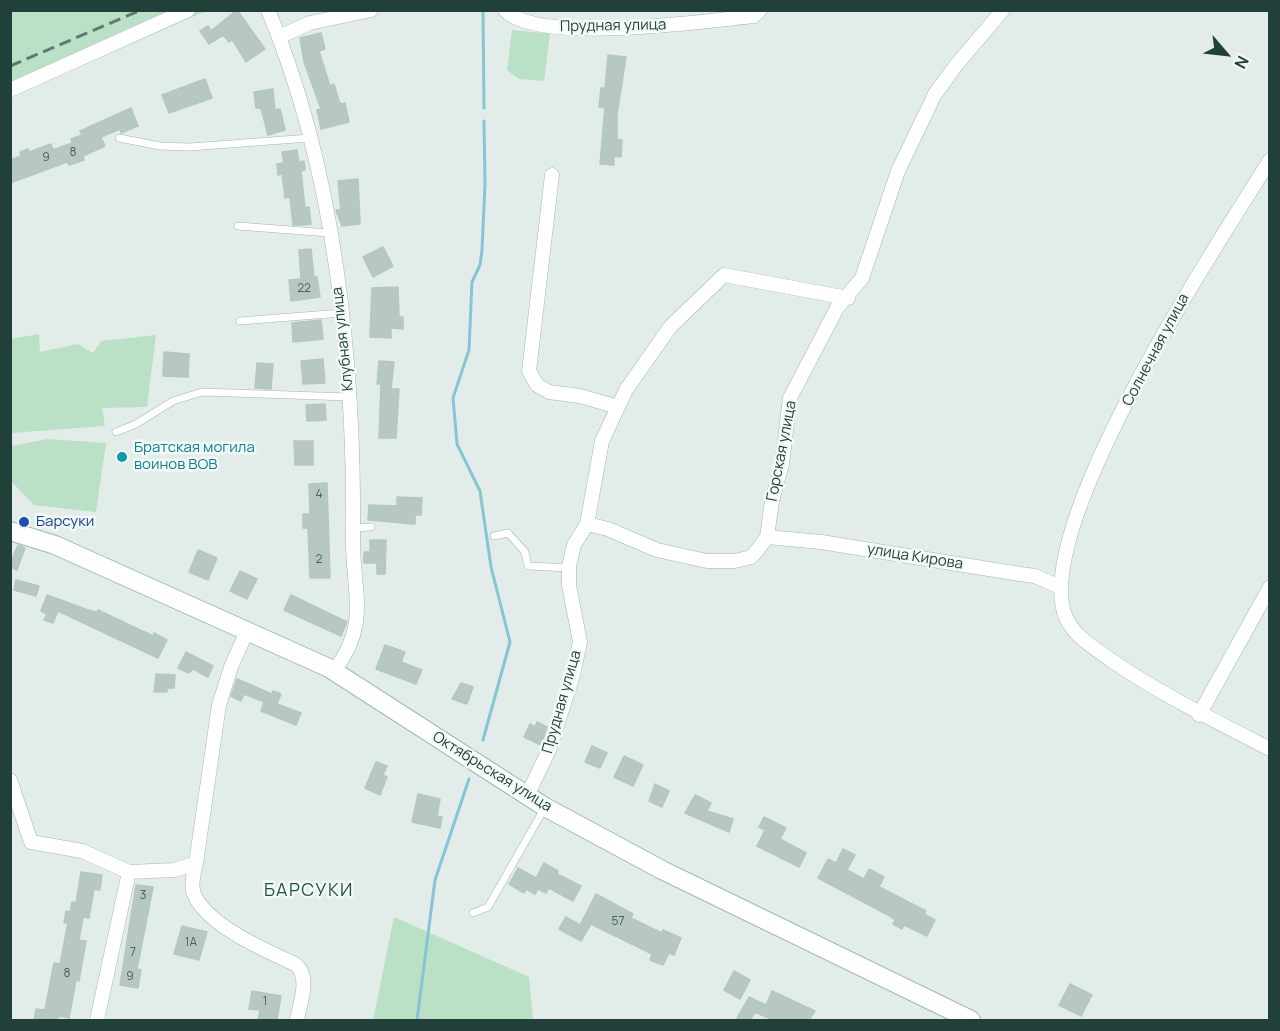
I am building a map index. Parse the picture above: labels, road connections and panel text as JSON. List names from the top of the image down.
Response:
{
  "streets": {
    "main road": ["Октябрьская улица"],
    "street": [
      "Прудная улица",
      "Клубная улица",
      "Солнечная улица",
      "Горская улица",
      "улица Кирова"
    ]
  },
  "crossings": [
    ["Прудная улица", "Горская улица"],
    ["Прудная улица", "Октябрьская улица"],
    ["Клубная улица", "Октябрьская улица"],
    ["Солнечная улица", "улица Кирова"],
    ["Горская улица", "улица Кирова"]
  ],
  "districts": ["БАРСУКИ"],
  "places": ["Братская могила воинов ВОВ", "Барсуки"],
  "house_numbers": [
    "8",
    "9",
    "22",
    "4",
    "2",
    "3",
    "57",
    "1А",
    "7",
    "8",
    "9",
    "1"
  ],
  "north": "bottom right"
}
